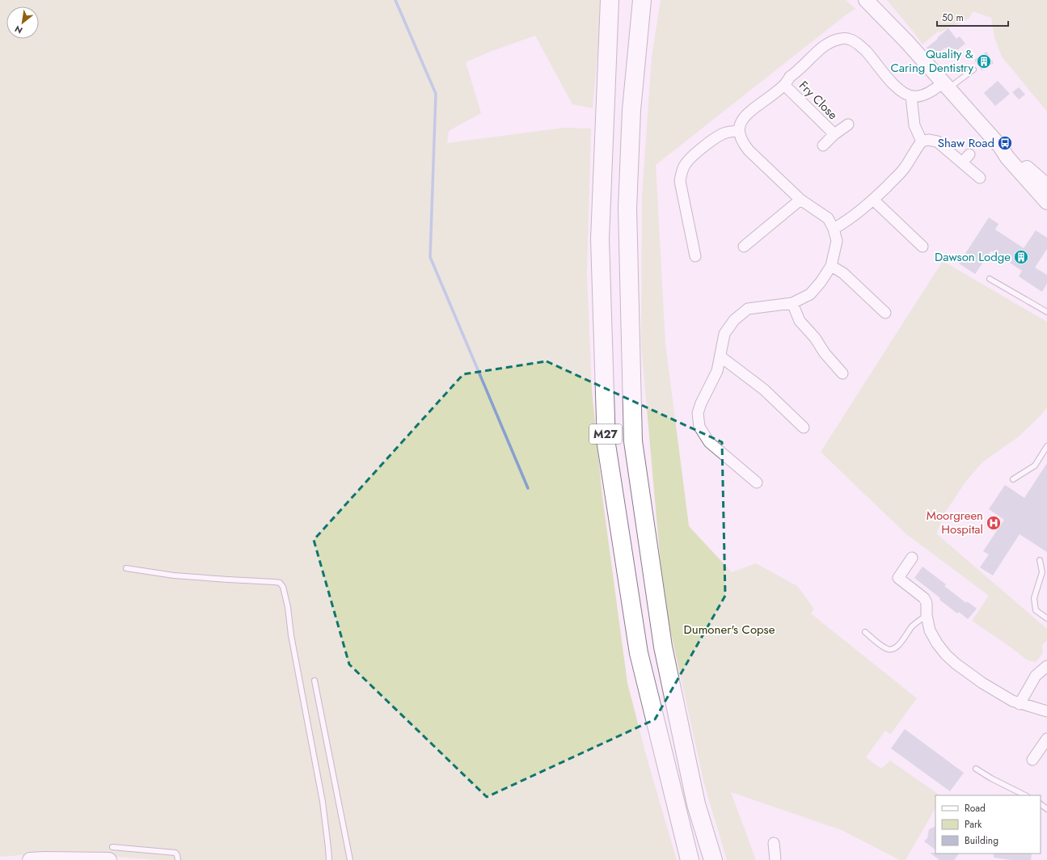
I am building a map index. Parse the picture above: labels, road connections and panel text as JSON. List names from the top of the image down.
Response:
{
  "streets": {
    "highway": ["M27"],
    "street": ["Fry Close"]
  },
  "parks": ["Dumoner's Copse"],
  "places": {
    "building": ["Quality & Caring Dentistry", "Dawson Lodge"],
    "bus stop": ["Shaw Road"],
    "hospital": ["Moorgreen Hospital"]
  },
  "legend": ["Road", "Park", "Building"],
  "scale_bar": "50 m",
  "north": "bottom left"
}
